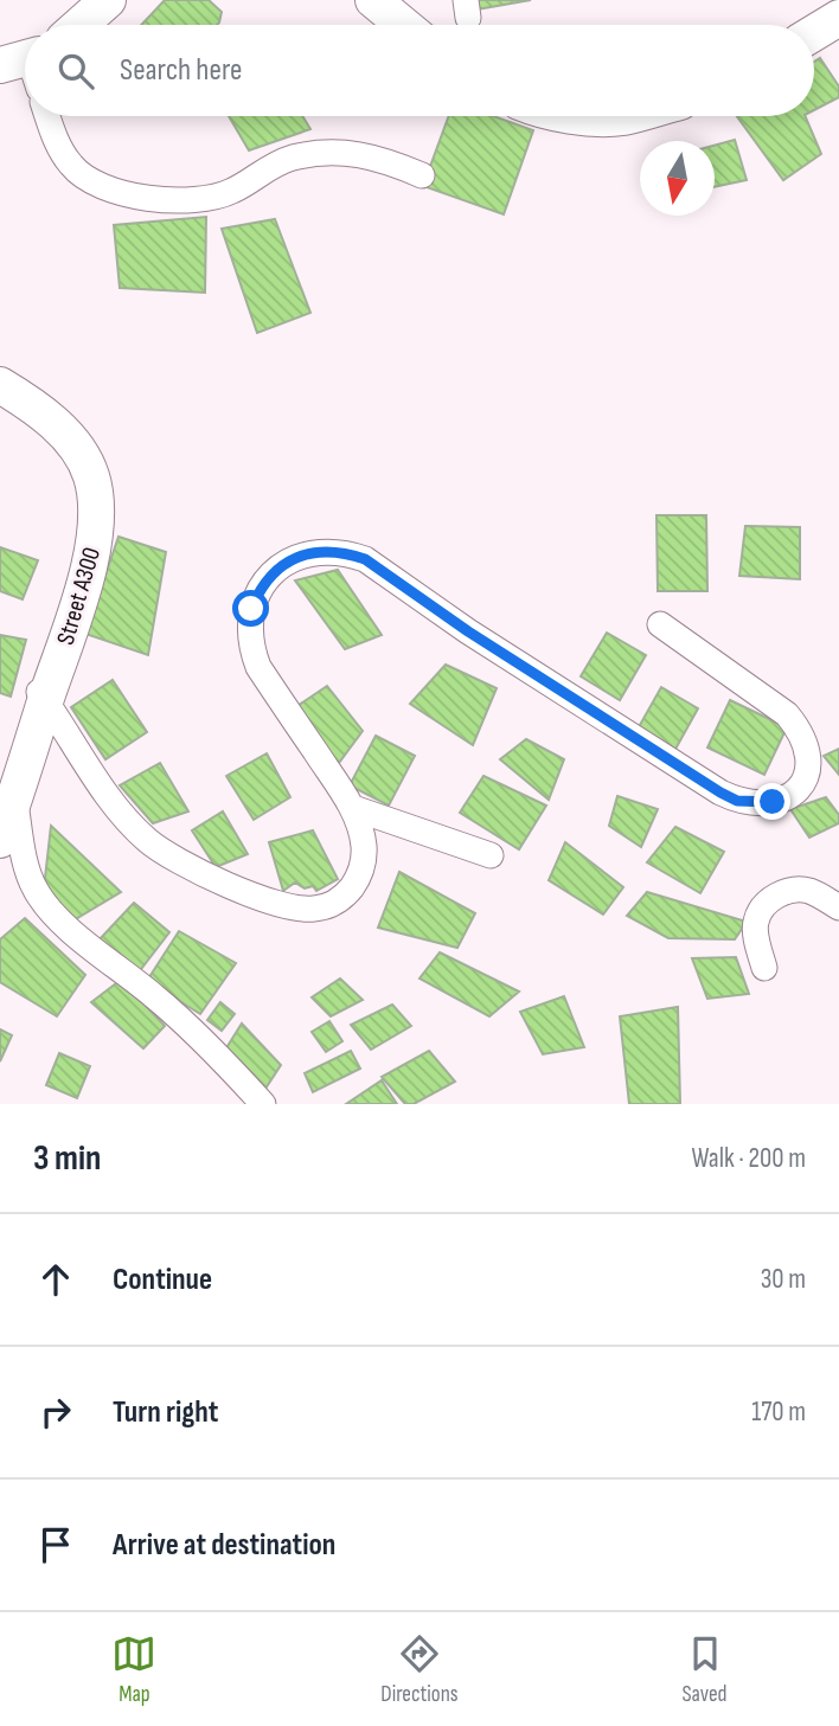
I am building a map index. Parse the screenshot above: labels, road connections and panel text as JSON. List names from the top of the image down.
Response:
{
  "streets": {
    "street": ["Street A300"]
  },
  "north": "bottom",
  "page": {
    "search": "Search here",
    "heading": ["3 min", "Walk · 200 m"],
    "list": [
      ["Continue", "30 m"],
      ["Turn right", "170 m"],
      "Arrive at destination"
    ],
    "nav": ["Map", "Directions", "Saved"]
  }
}
